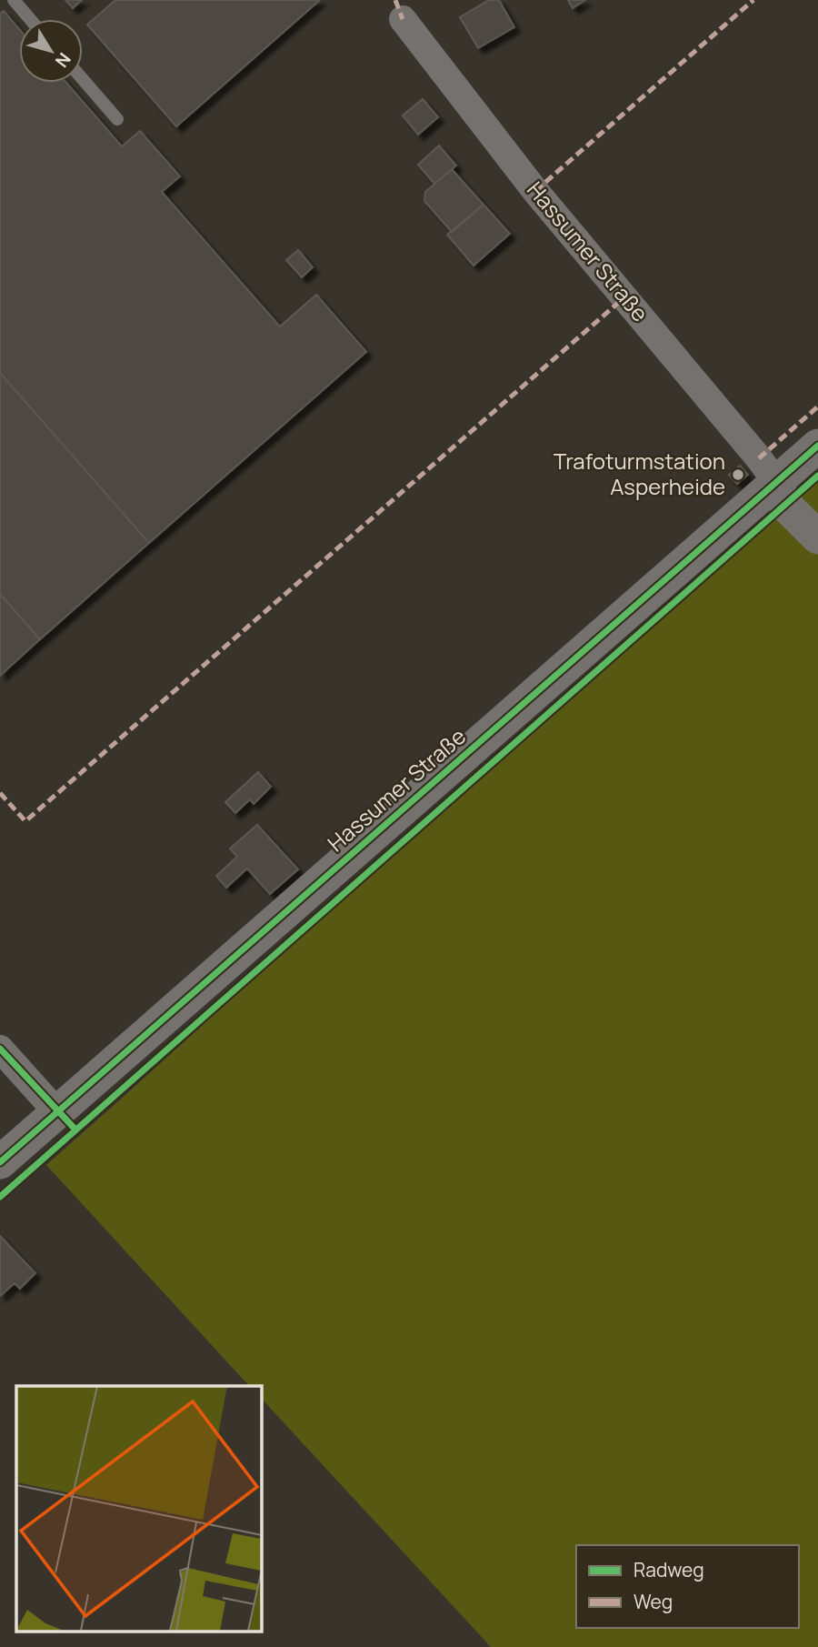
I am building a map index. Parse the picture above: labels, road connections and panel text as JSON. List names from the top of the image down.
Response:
{
  "streets": {
    "street": ["Hassumer Straße"]
  },
  "places": ["Trafoturmstation Asperheide"],
  "legend": ["Radweg", "Weg"],
  "north": "bottom right"
}
